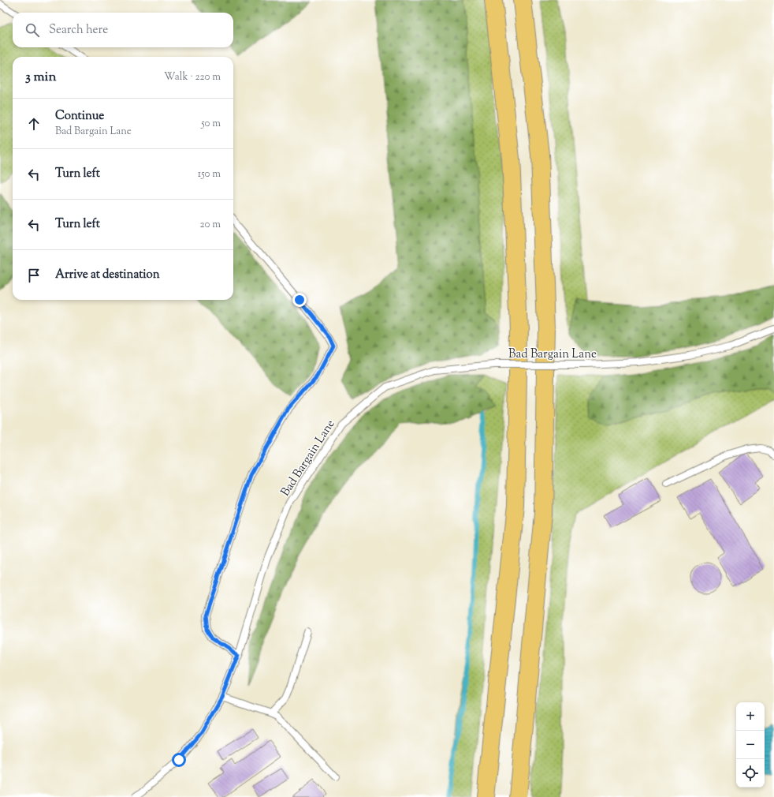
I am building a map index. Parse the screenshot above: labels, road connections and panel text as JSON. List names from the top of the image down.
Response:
{
  "streets": {
    "lane": ["Bad Bargain Lane"]
  },
  "page": {
    "search": "Search here",
    "heading": ["3 min", "Walk · 220 m"],
    "list": [
      ["Continue", "Bad Bargain Lane", "50 m"],
      ["Turn left", "150 m"],
      ["Turn left", "20 m"],
      "Arrive at destination"
    ],
    "map_buttons": ["+", "−"]
  }
}
